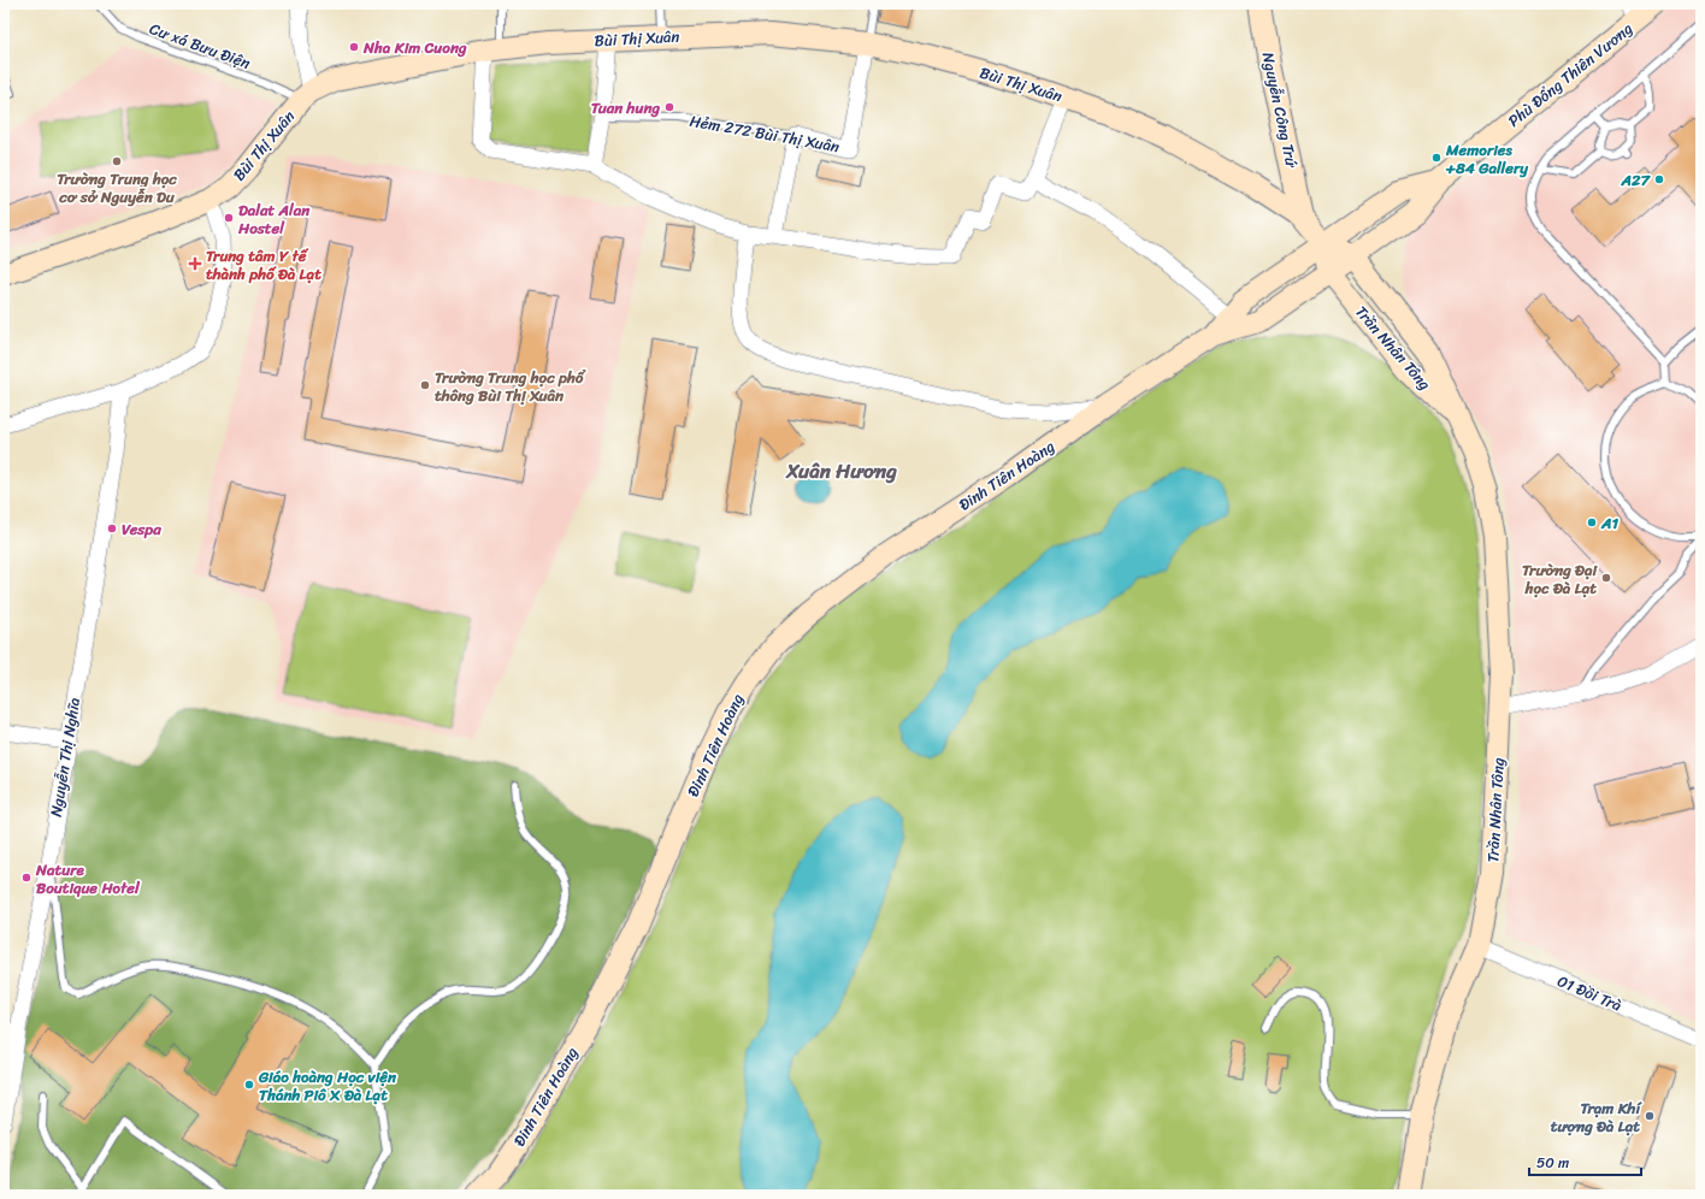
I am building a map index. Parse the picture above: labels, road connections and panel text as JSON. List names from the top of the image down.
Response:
{
  "streets": {
    "main road": [
      "Bùi Thị Xuân",
      "Phù Đổng Thiên Vương",
      "Nguyễn Công Trứ",
      "Trần Nhân Tông",
      "Đinh Tiên Hoàng"
    ],
    "street": ["Hẻm 272 Bùi Thị Xuân", "Nguyễn Thị Nghĩa", "01 Đồi Trà"],
    "lane": ["Cư xá Bưu Điện"]
  },
  "crossings": [
    ["Bùi Thị Xuân", "Cư xá Bưu Điện"],
    ["Bùi Thị Xuân", "Nguyễn Công Trứ"],
    ["Bùi Thị Xuân", "Hẻm 272 Bùi Thị Xuân"],
    ["Phù Đổng Thiên Vương", "Trần Nhân Tông"],
    ["Phù Đổng Thiên Vương", "Đinh Tiên Hoàng"],
    ["Trần Nhân Tông", "Đinh Tiên Hoàng"],
    ["Trần Nhân Tông", "01 Đồi Trà"]
  ],
  "districts": ["Xuân Hương"],
  "places": {
    "other": [
      "Nha Kim Cuong",
      "Tuan hung",
      "Memories +84 Gallery",
      "Trường Trung học cơ sở Nguyễn Du",
      "A27",
      "Dalat Alan Hostel",
      "Trường Trung học phổ thông Bùi Thị Xuân",
      "A1",
      "Vespa",
      "Trường Đại học Đà Lạt",
      "Nature Boutique Hotel",
      "Giáo hoàng Học viện Thánh Piô X Đà Lạt",
      "Trạm Khí tượng Đà Lạt"
    ],
    "health": ["Trung tâm Y tế thành phố Đà Lạt"]
  },
  "scale_bar": "50 m"
}
